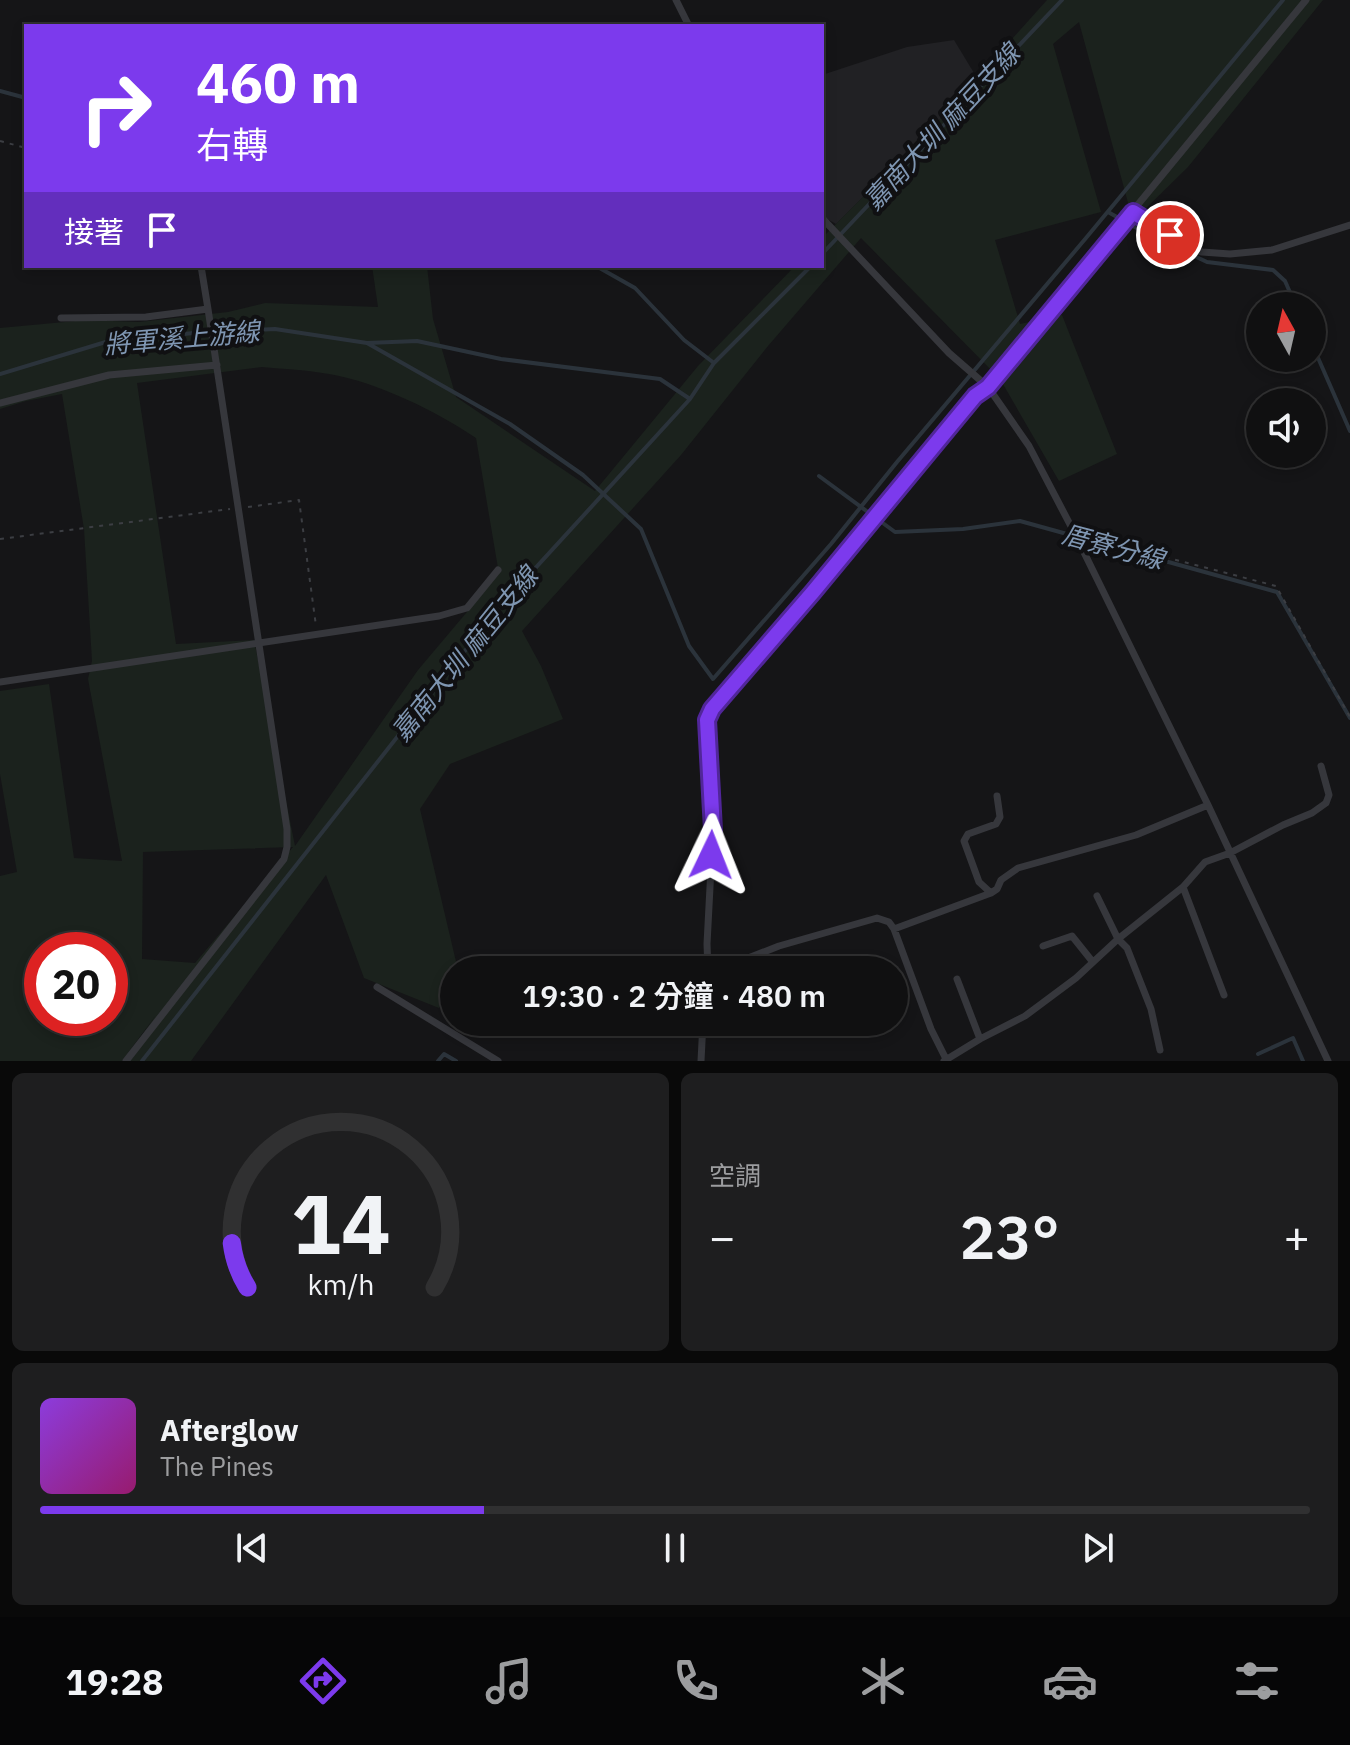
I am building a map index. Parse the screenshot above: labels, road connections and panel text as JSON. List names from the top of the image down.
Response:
{
  "water": ["嘉南大圳 麻豆支線", "將軍溪上游線", "厝寮分線"],
  "north": "top",
  "page": {
    "turn": ["460 m", "右轉"],
    "then": "接著",
    "limit": "20",
    "trip": "19:30 · 2 分鐘 · 480 m",
    "tile": "空調",
    "heat": ["−", "23°", "+"],
    "song": ["Afterglow", "The Pines"],
    "tabs": "19:28",
    "gauge": ["14", "km/h"]
  }
}
